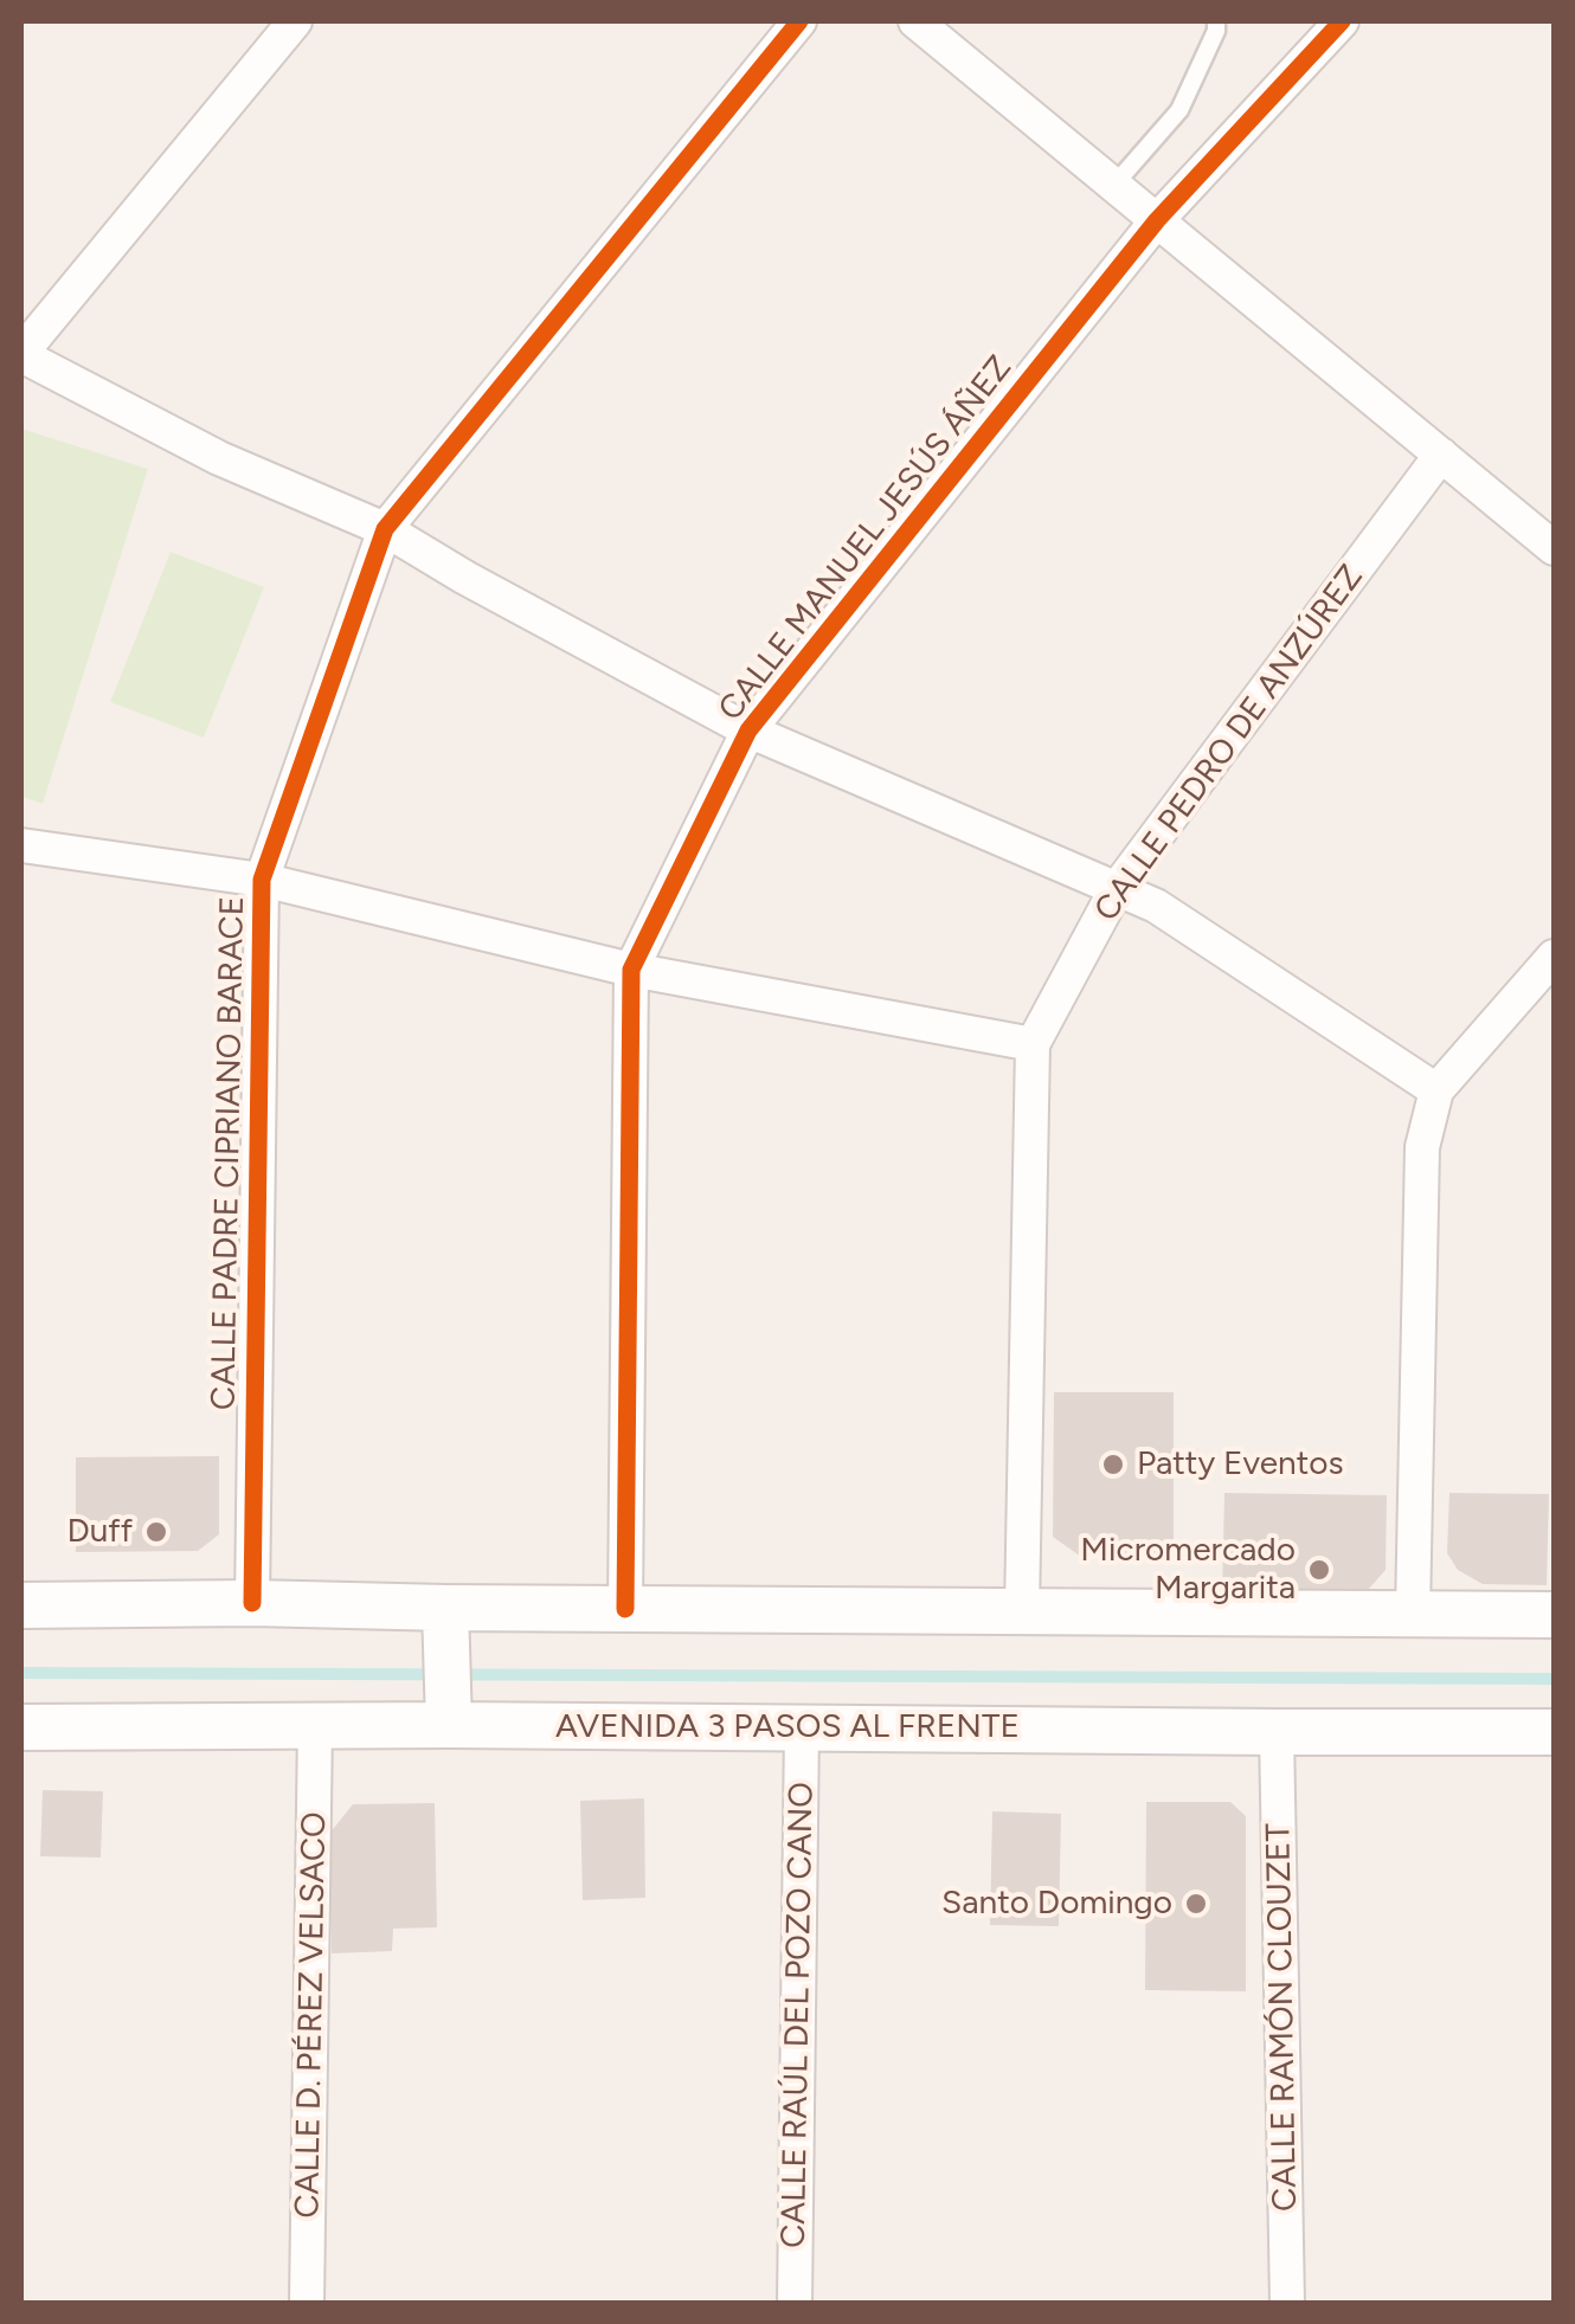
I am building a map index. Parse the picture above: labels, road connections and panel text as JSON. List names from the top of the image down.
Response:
{
  "streets": {
    "main road": ["AVENIDA 3 PASOS AL FRENTE"],
    "street": [
      "CALLE MANUEL JESÚS ÁÑEZ",
      "CALLE PEDRO DE ANZÚREZ",
      "CALLE PADRE CIPRIANO BARACE",
      "CALLE D. PÉREZ VELSACO",
      "CALLE RAÚL DEL POZO CANO",
      "CALLE RAMÓN CLOUZET"
    ]
  },
  "crossings": [
    ["AVENIDA 3 PASOS AL FRENTE", "CALLE D. PÉREZ VELSACO"],
    ["AVENIDA 3 PASOS AL FRENTE", "CALLE RAÚL DEL POZO CANO"],
    ["AVENIDA 3 PASOS AL FRENTE", "CALLE RAMÓN CLOUZET"]
  ],
  "places": [
    "Patty Eventos",
    "Duff",
    "Micromercado Margarita",
    "Santo Domingo"
  ]
}
